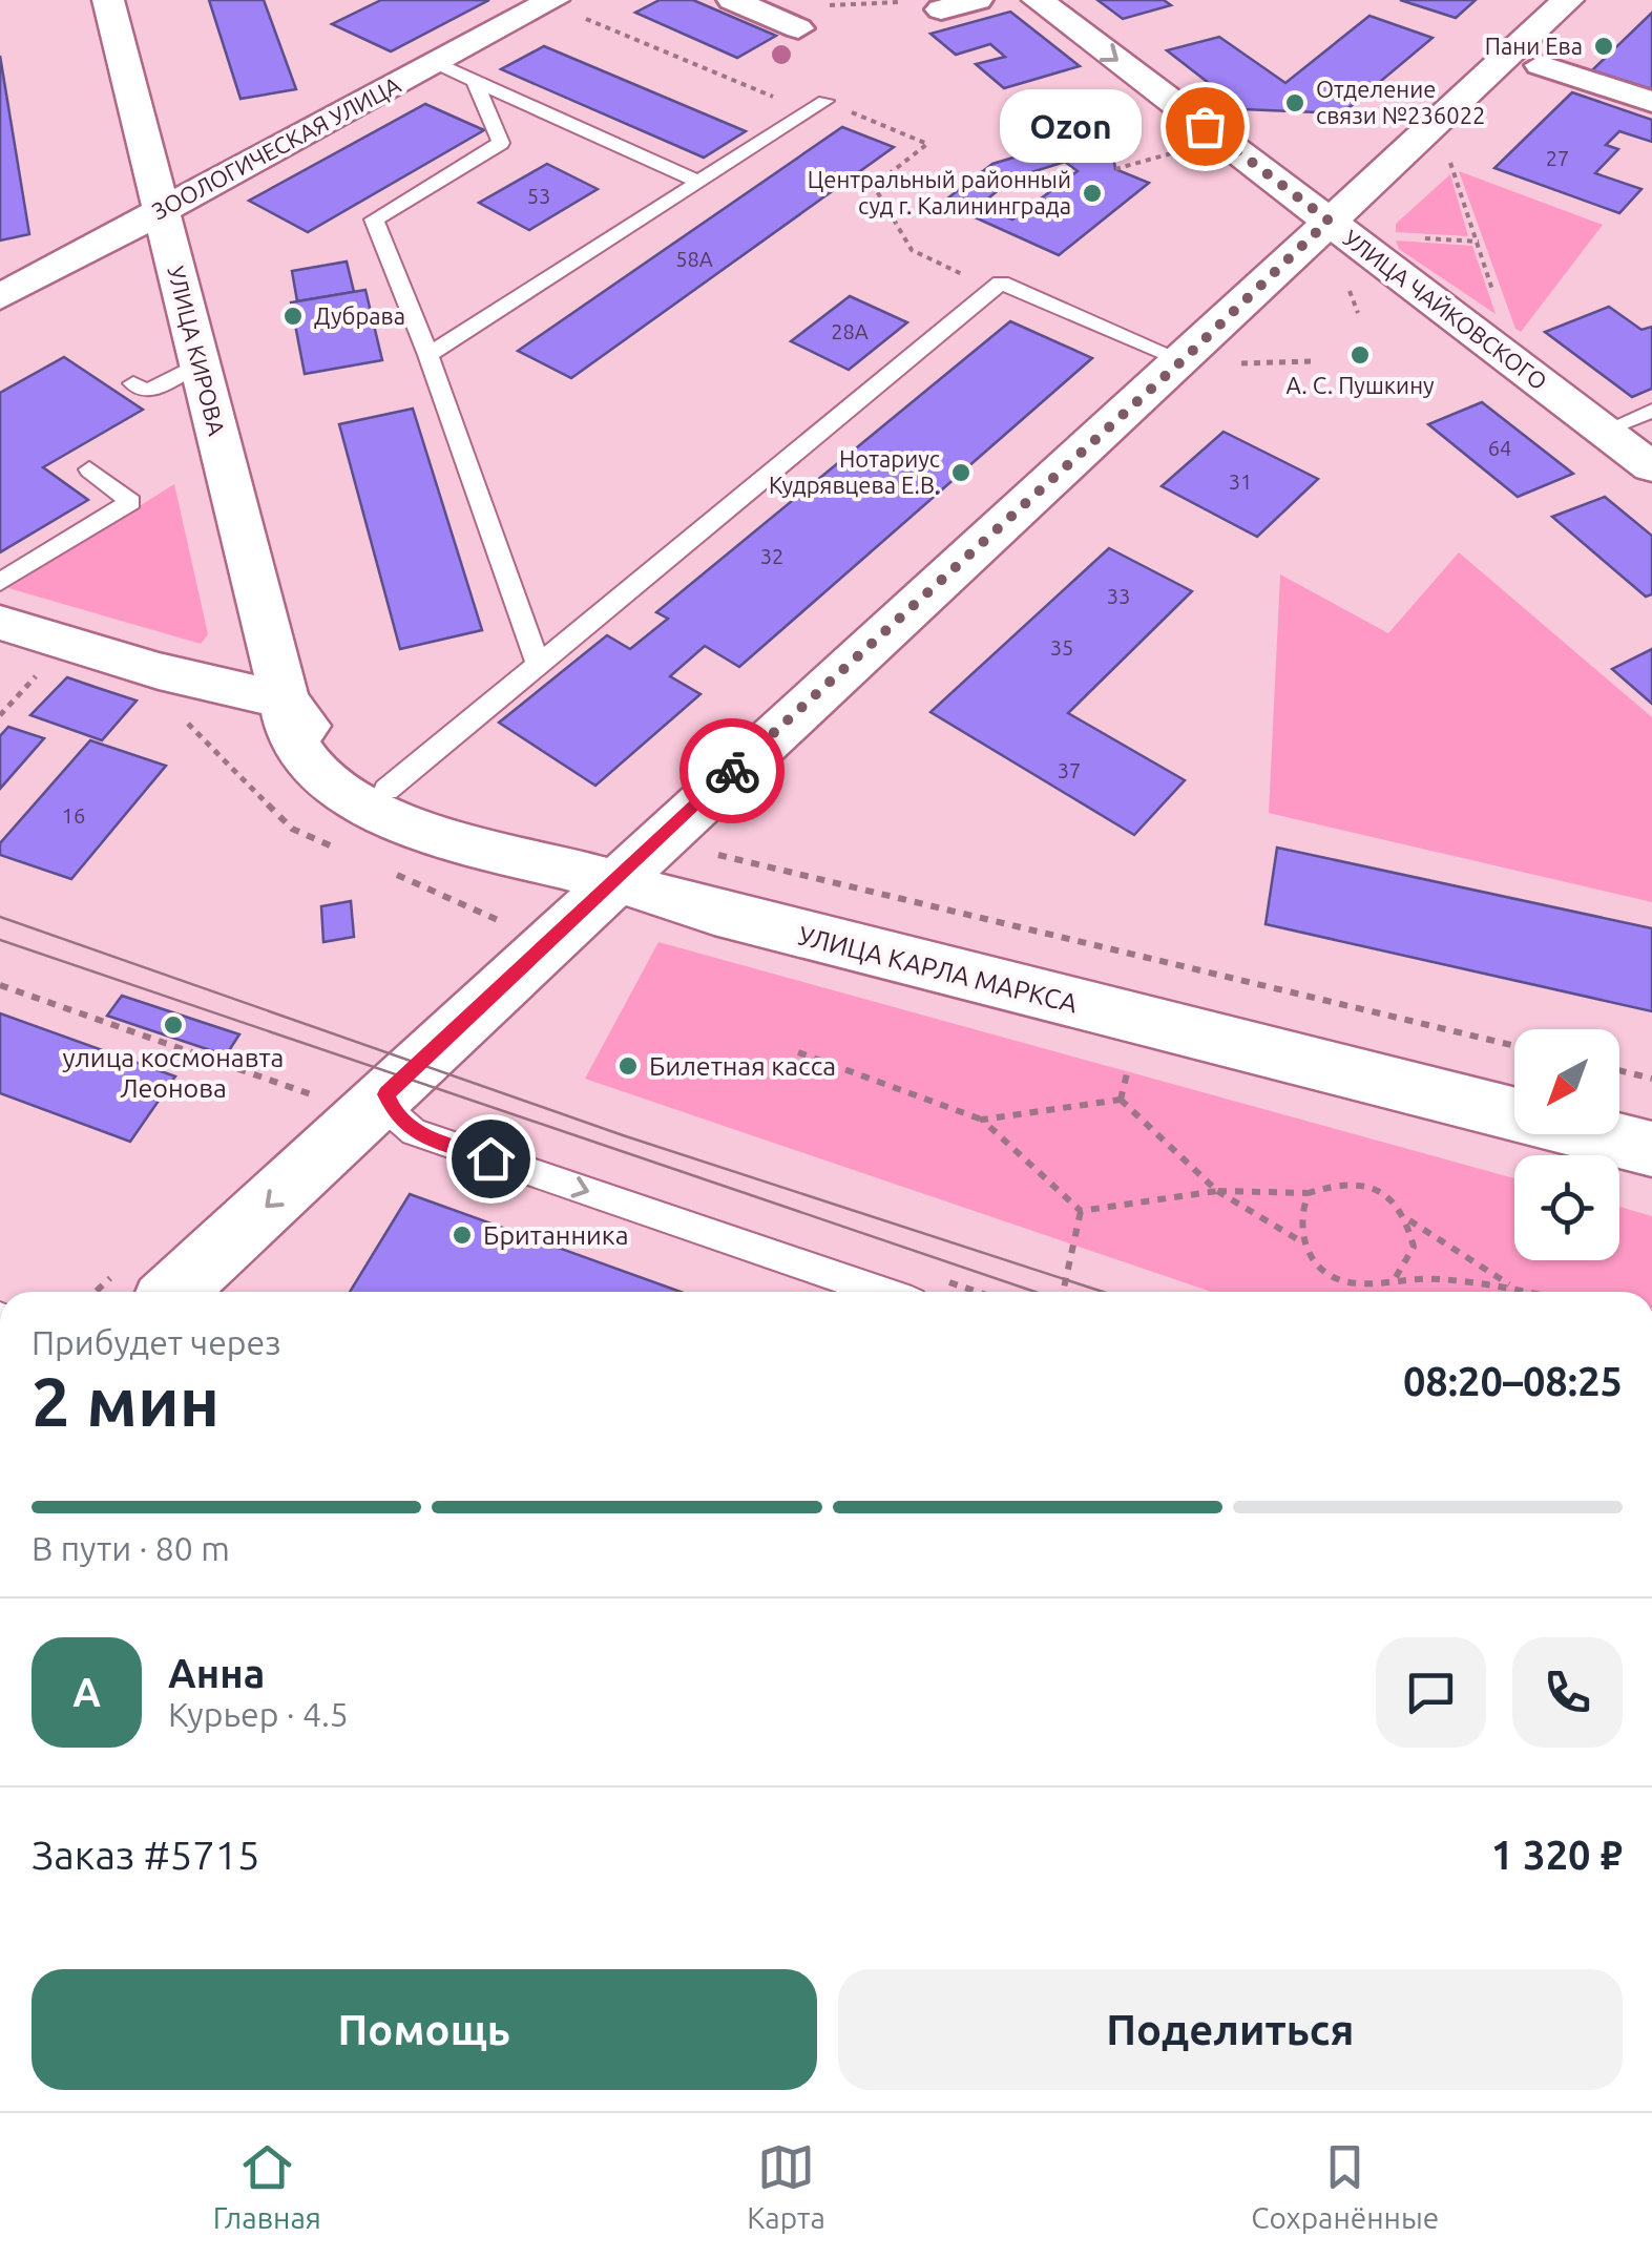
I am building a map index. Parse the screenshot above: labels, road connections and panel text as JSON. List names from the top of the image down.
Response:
{
  "streets": {
    "main road": [
      "ЗООЛОГИЧЕСКАЯ УЛИЦА",
      "УЛИЦА ЧАЙКОВСКОГО",
      "УЛИЦА КИРОВА",
      "УЛИЦА КАРЛА МАРКСА"
    ]
  },
  "crossings": [
    ["ЗООЛОГИЧЕСКАЯ УЛИЦА", "УЛИЦА КИРОВА"],
    ["УЛИЦА КИРОВА", "УЛИЦА КАРЛА МАРКСА"]
  ],
  "one_way": ["УЛИЦА ЧАЙКОВСКОГО"],
  "places": [
    "Пани Ева",
    "Отделение связи №236022",
    "Ozon",
    "Центральный районный суд г. Калининграда",
    "Дубрава",
    "А. С. Пушкину",
    "Нотариус Кудрявцева Е.В.",
    "улица космонавта Леонова",
    "Билетная касса",
    "Британника"
  ],
  "house_numbers": [
    "27",
    "53",
    "58А",
    "28А",
    "64",
    "31",
    "32",
    "33",
    "35",
    "37",
    "16"
  ],
  "north": "bottom left",
  "page": {
    "bubble": "Ozon",
    "heading": ["2 мин", "Прибудет через", "08:20–08:25"],
    "panel": [
      "Анна",
      "Курьер · 4.5",
      "Заказ #5715",
      "1 320 ₽"
    ],
    "bar": "В пути · 80 m",
    "round": "А",
    "buttons": ["Помощь", "Поделиться"],
    "tabs": ["Главная", "Карта", "Сохранённые"]
  }
}
